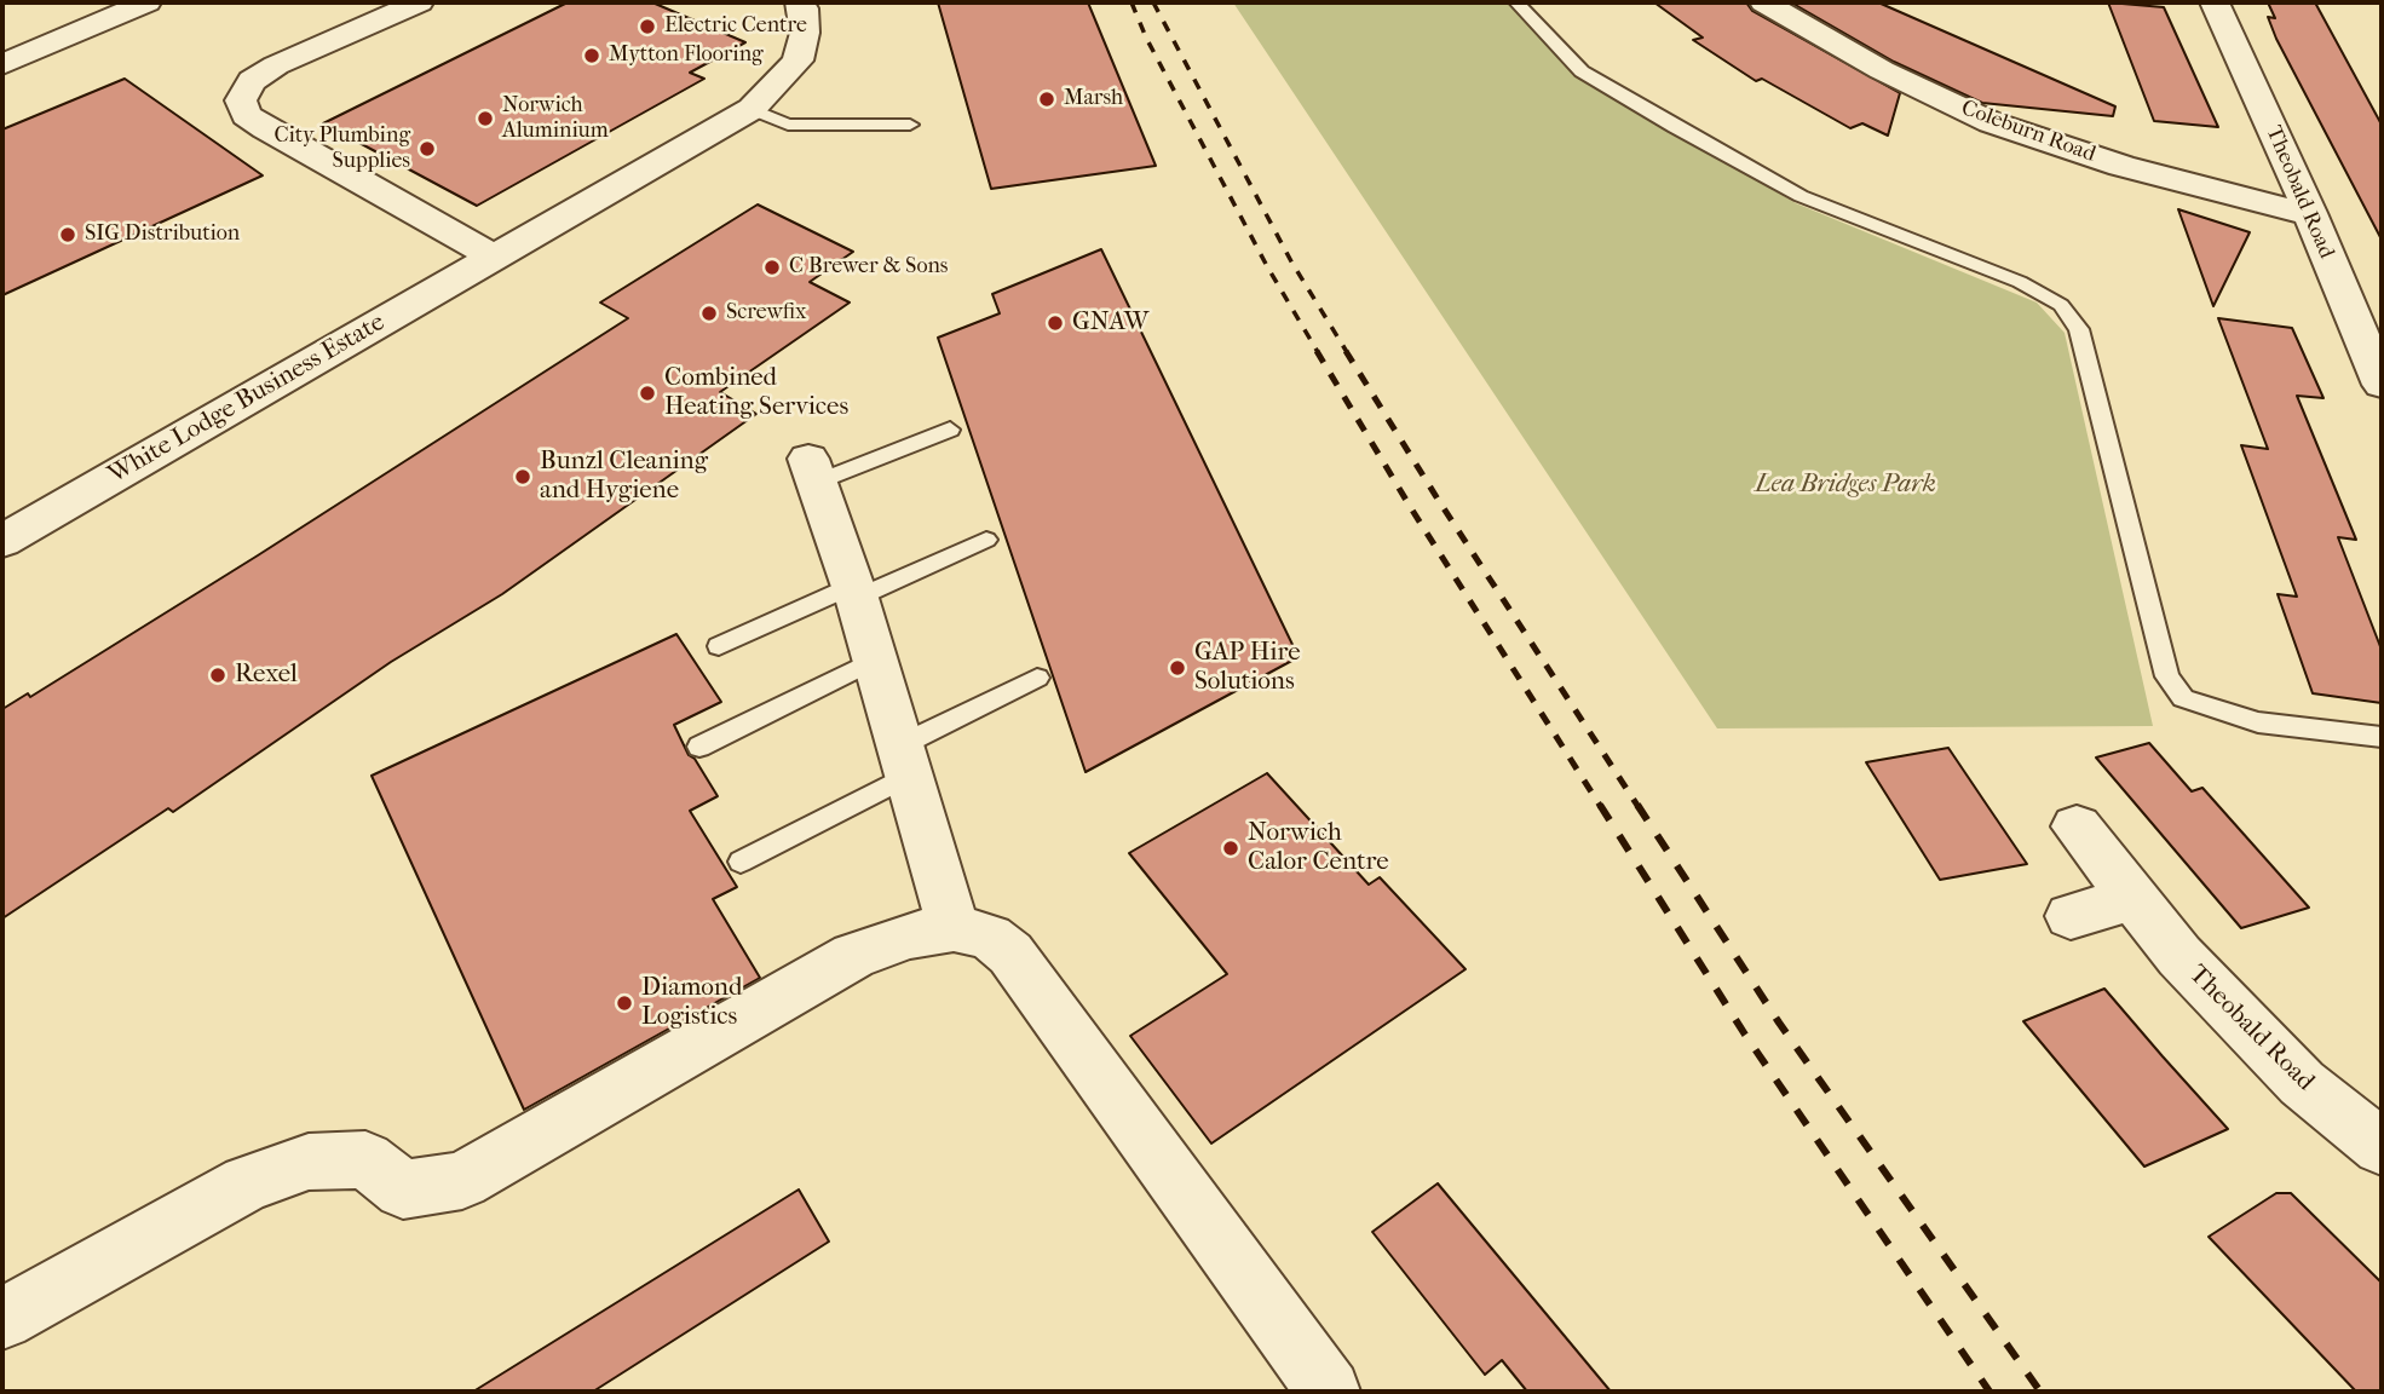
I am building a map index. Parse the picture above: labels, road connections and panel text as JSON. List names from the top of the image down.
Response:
{
  "streets": {
    "street": ["Coleburn Road", "Theobald Road", "White Lodge Business Estate"]
  },
  "crossings": [
    ["Coleburn Road", "Theobald Road"]
  ],
  "parks": ["Lea Bridges Park"],
  "places": [
    "Electric Centre",
    "Mytton Flooring",
    "Marsh",
    "Norwich Aluminium",
    "City Plumbing Supplies",
    "SIG Distribution",
    "C Brewer & Sons",
    "Screwfix",
    "GNAW",
    "Combined Heating Services",
    "Bunzl Cleaning and Hygiene",
    "GAP Hire Solutions",
    "Rexel",
    "Norwich Calor Centre",
    "Diamond Logistics"
  ]
}
